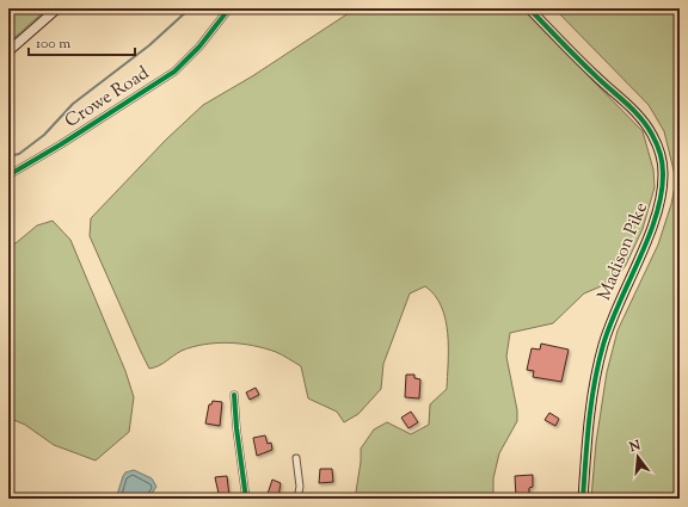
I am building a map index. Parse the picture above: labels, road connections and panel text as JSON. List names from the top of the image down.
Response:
{
  "streets": {
    "street": ["Crowe Road", "Madison Pike"]
  },
  "scale_bar": "100 m",
  "north": "top"
}
